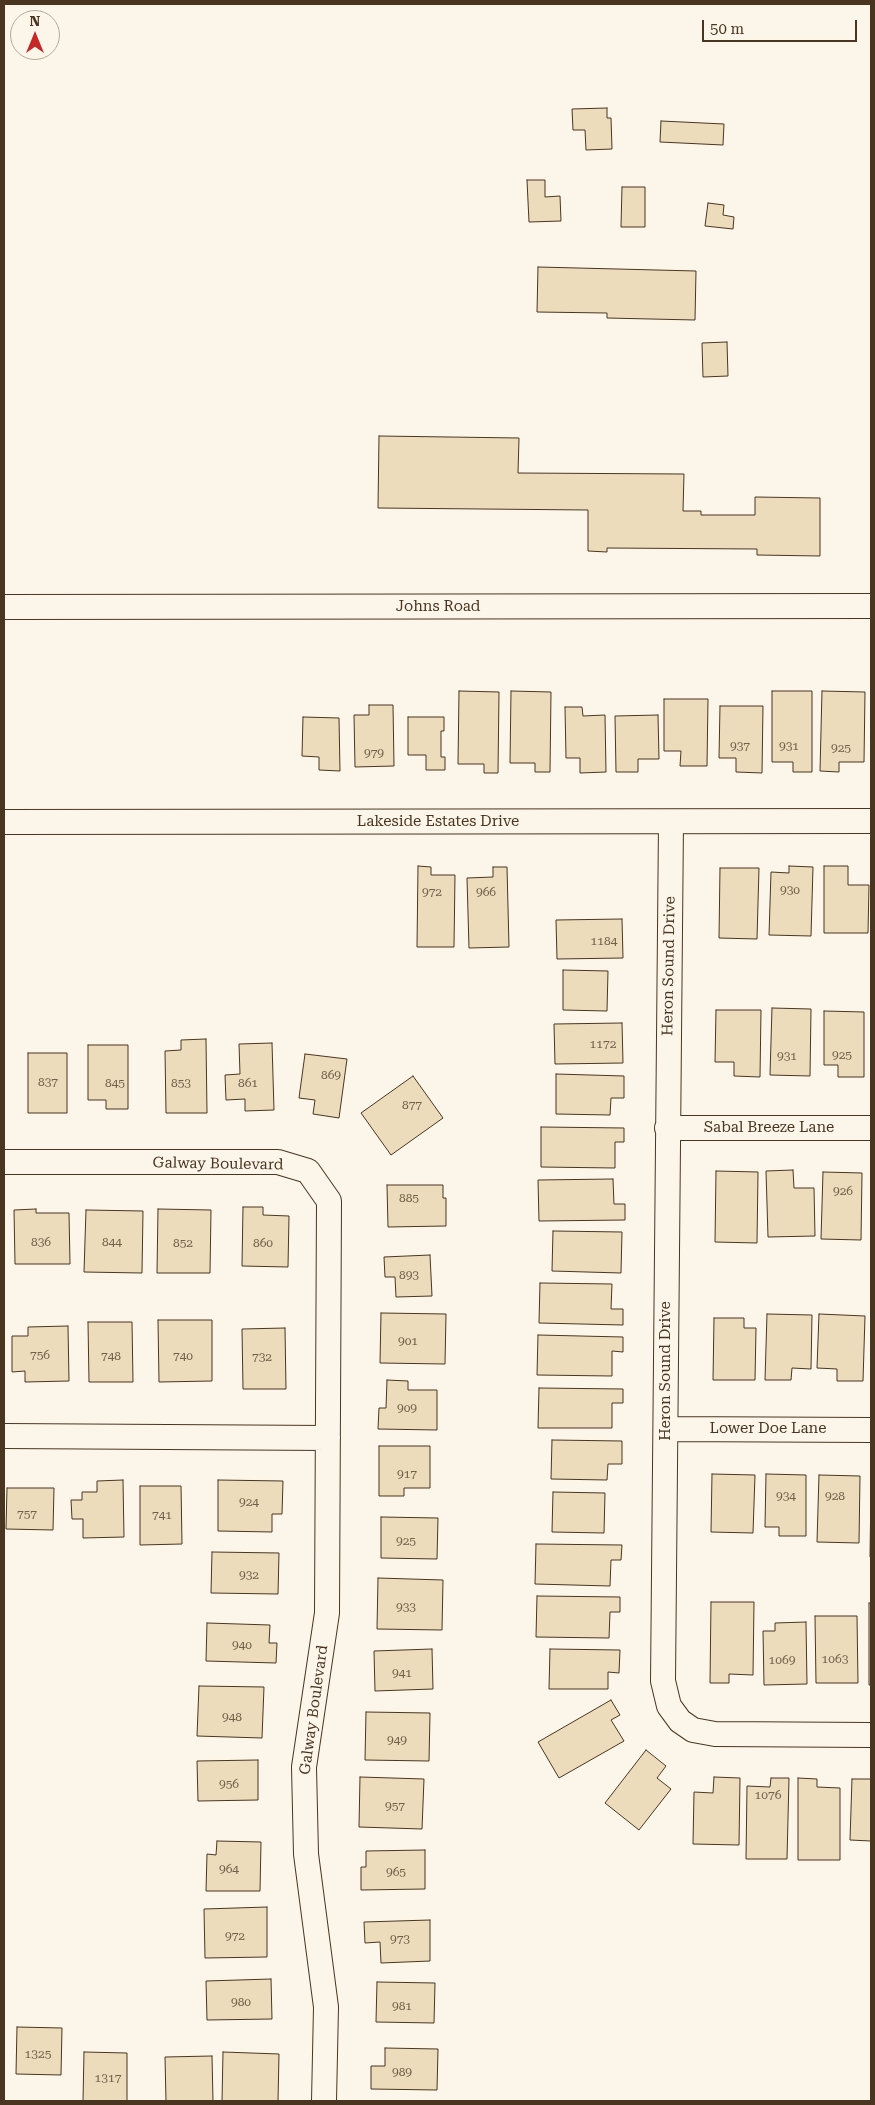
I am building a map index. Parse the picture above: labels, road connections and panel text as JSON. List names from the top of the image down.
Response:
{
  "streets": {
    "street": [
      "Johns Road",
      "Lakeside Estates Drive",
      "Heron Sound Drive",
      "Sabal Breeze Lane",
      "Galway Boulevard",
      "Lower Doe Lane"
    ]
  },
  "crossings": [
    ["Lakeside Estates Drive", "Heron Sound Drive"],
    ["Heron Sound Drive", "Sabal Breeze Lane"],
    ["Heron Sound Drive", "Lower Doe Lane"]
  ],
  "house_numbers": [
    "937",
    "931",
    "925",
    "979",
    "930",
    "972",
    "966",
    "1184",
    "1172",
    "925",
    "931",
    "869",
    "837",
    "845",
    "853",
    "861",
    "877",
    "926",
    "885",
    "836",
    "844",
    "852",
    "860",
    "893",
    "901",
    "756",
    "748",
    "740",
    "732",
    "909",
    "917",
    "934",
    "928",
    "924",
    "757",
    "741",
    "925",
    "932",
    "933",
    "940",
    "1063",
    "1069",
    "941",
    "948",
    "949",
    "956",
    "1076",
    "957",
    "964",
    "965",
    "972",
    "973",
    "980",
    "981",
    "1325",
    "989",
    "1317"
  ],
  "scale_bar": "50 m",
  "north": "top"
}
